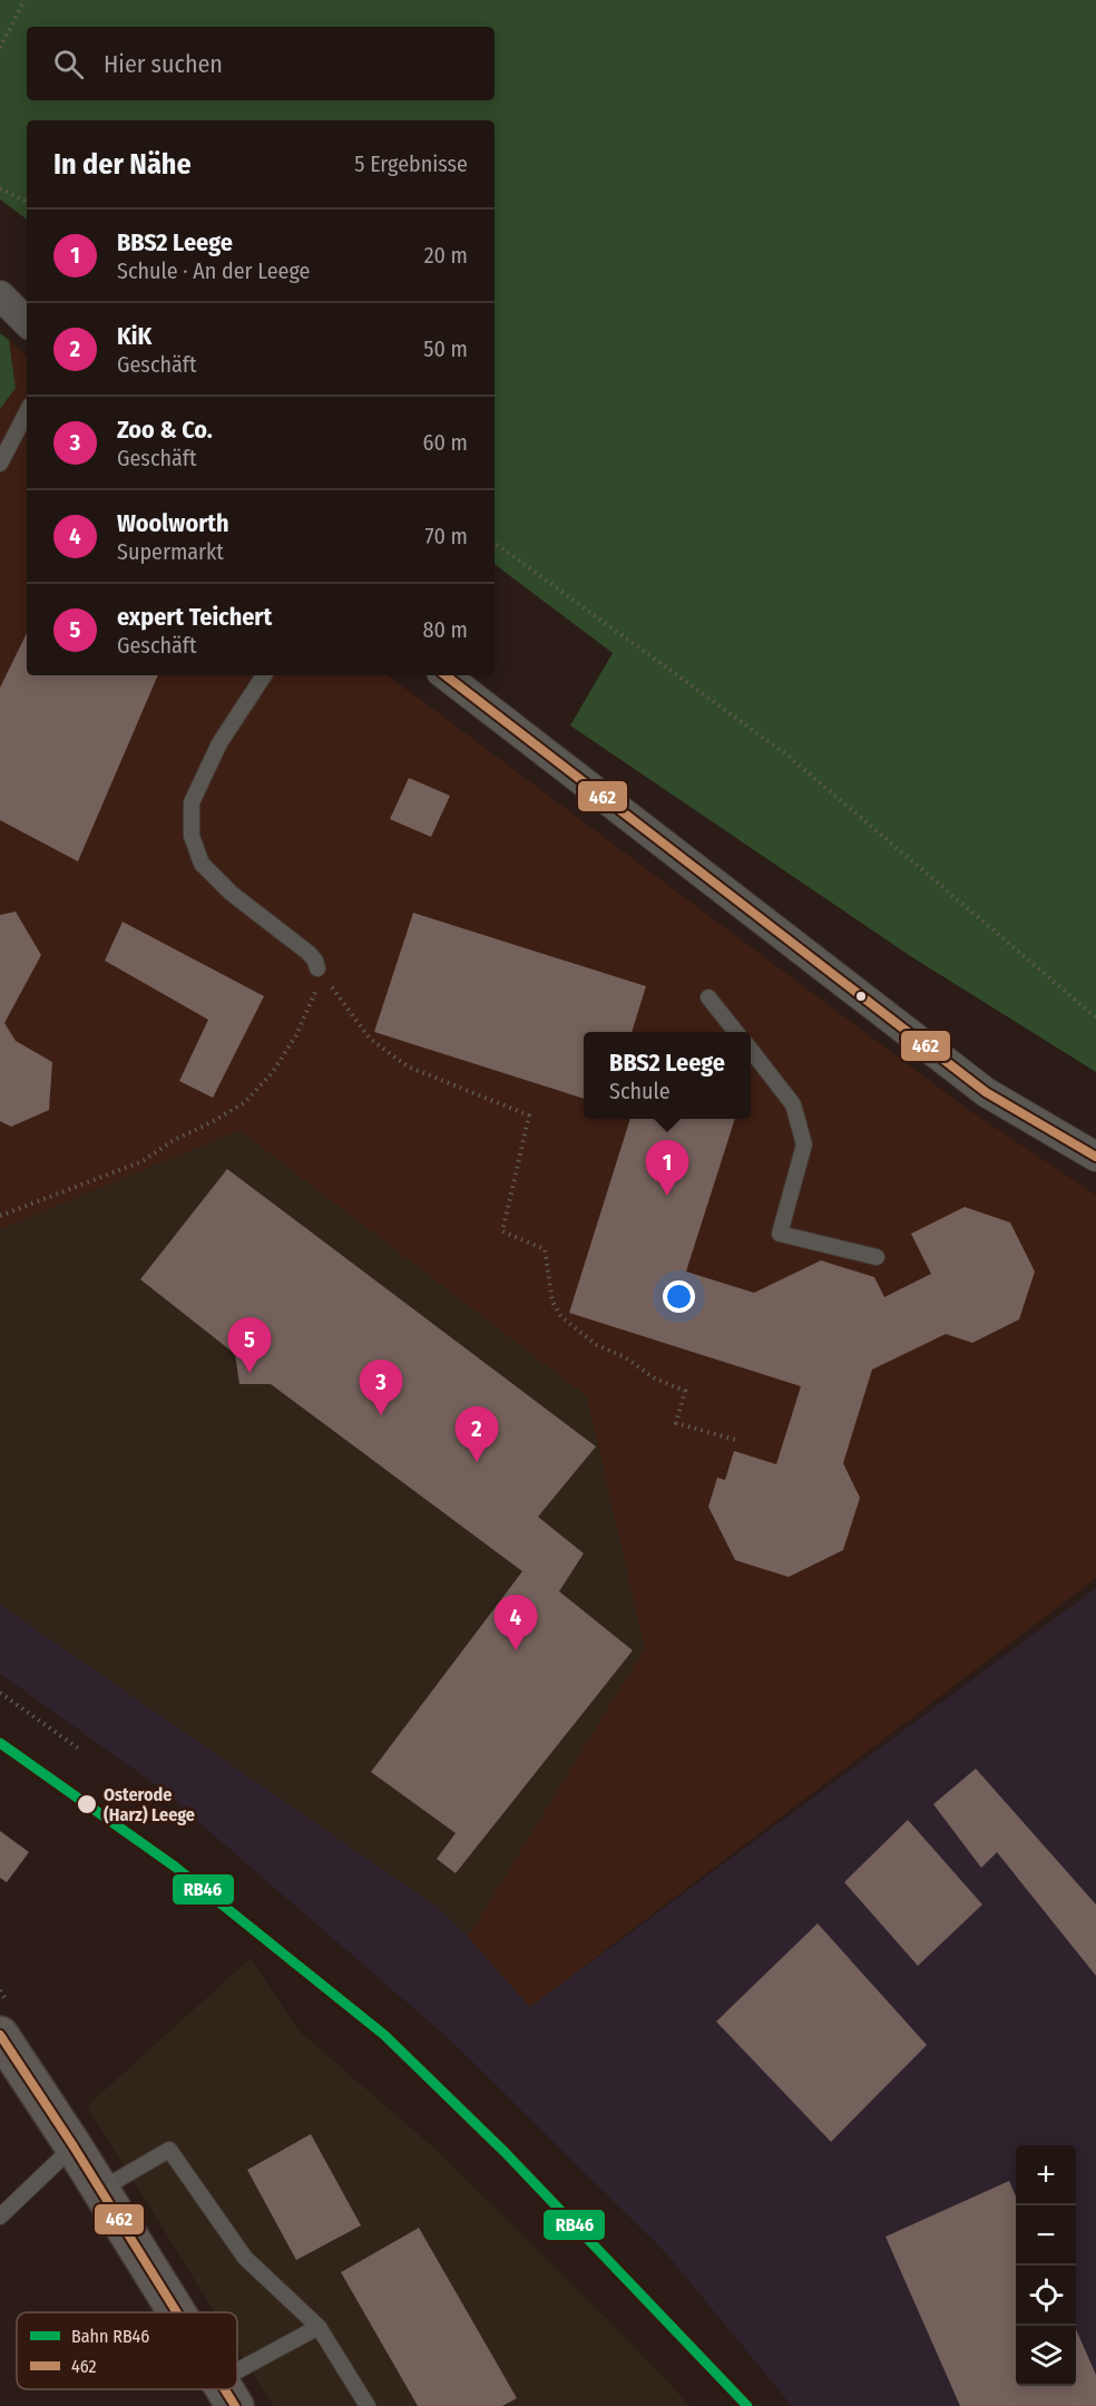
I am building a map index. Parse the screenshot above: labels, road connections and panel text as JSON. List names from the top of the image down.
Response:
{
  "places": ["Osterode (Harz) Leege"],
  "lines": ["transit line 462", "rail line RB46"],
  "legend": ["Bahn RB46", "462"],
  "page": {
    "search": "Hier suchen",
    "heading": ["In der Nähe", "5 Ergebnisse"],
    "list": [
      {
        "mark": "1",
        "name": "BBS2 Leege",
        "note": "Schule · An der Leege",
        "value": "20 m"
      },
      {
        "mark": "2",
        "name": "KiK",
        "note": "Geschäft",
        "value": "50 m"
      },
      {
        "mark": "3",
        "name": "Zoo & Co.",
        "note": "Geschäft",
        "value": "60 m"
      },
      {
        "mark": "4",
        "name": "Woolworth",
        "note": "Supermarkt",
        "value": "70 m"
      },
      {
        "mark": "5",
        "name": "expert Teichert",
        "note": "Geschäft",
        "value": "80 m"
      }
    ],
    "popup": ["BBS2 Leege", "Schule"],
    "pins": [
      "1",
      "5",
      "3",
      "2",
      "4"
    ],
    "map_buttons": ["+", "−"]
  }
}
